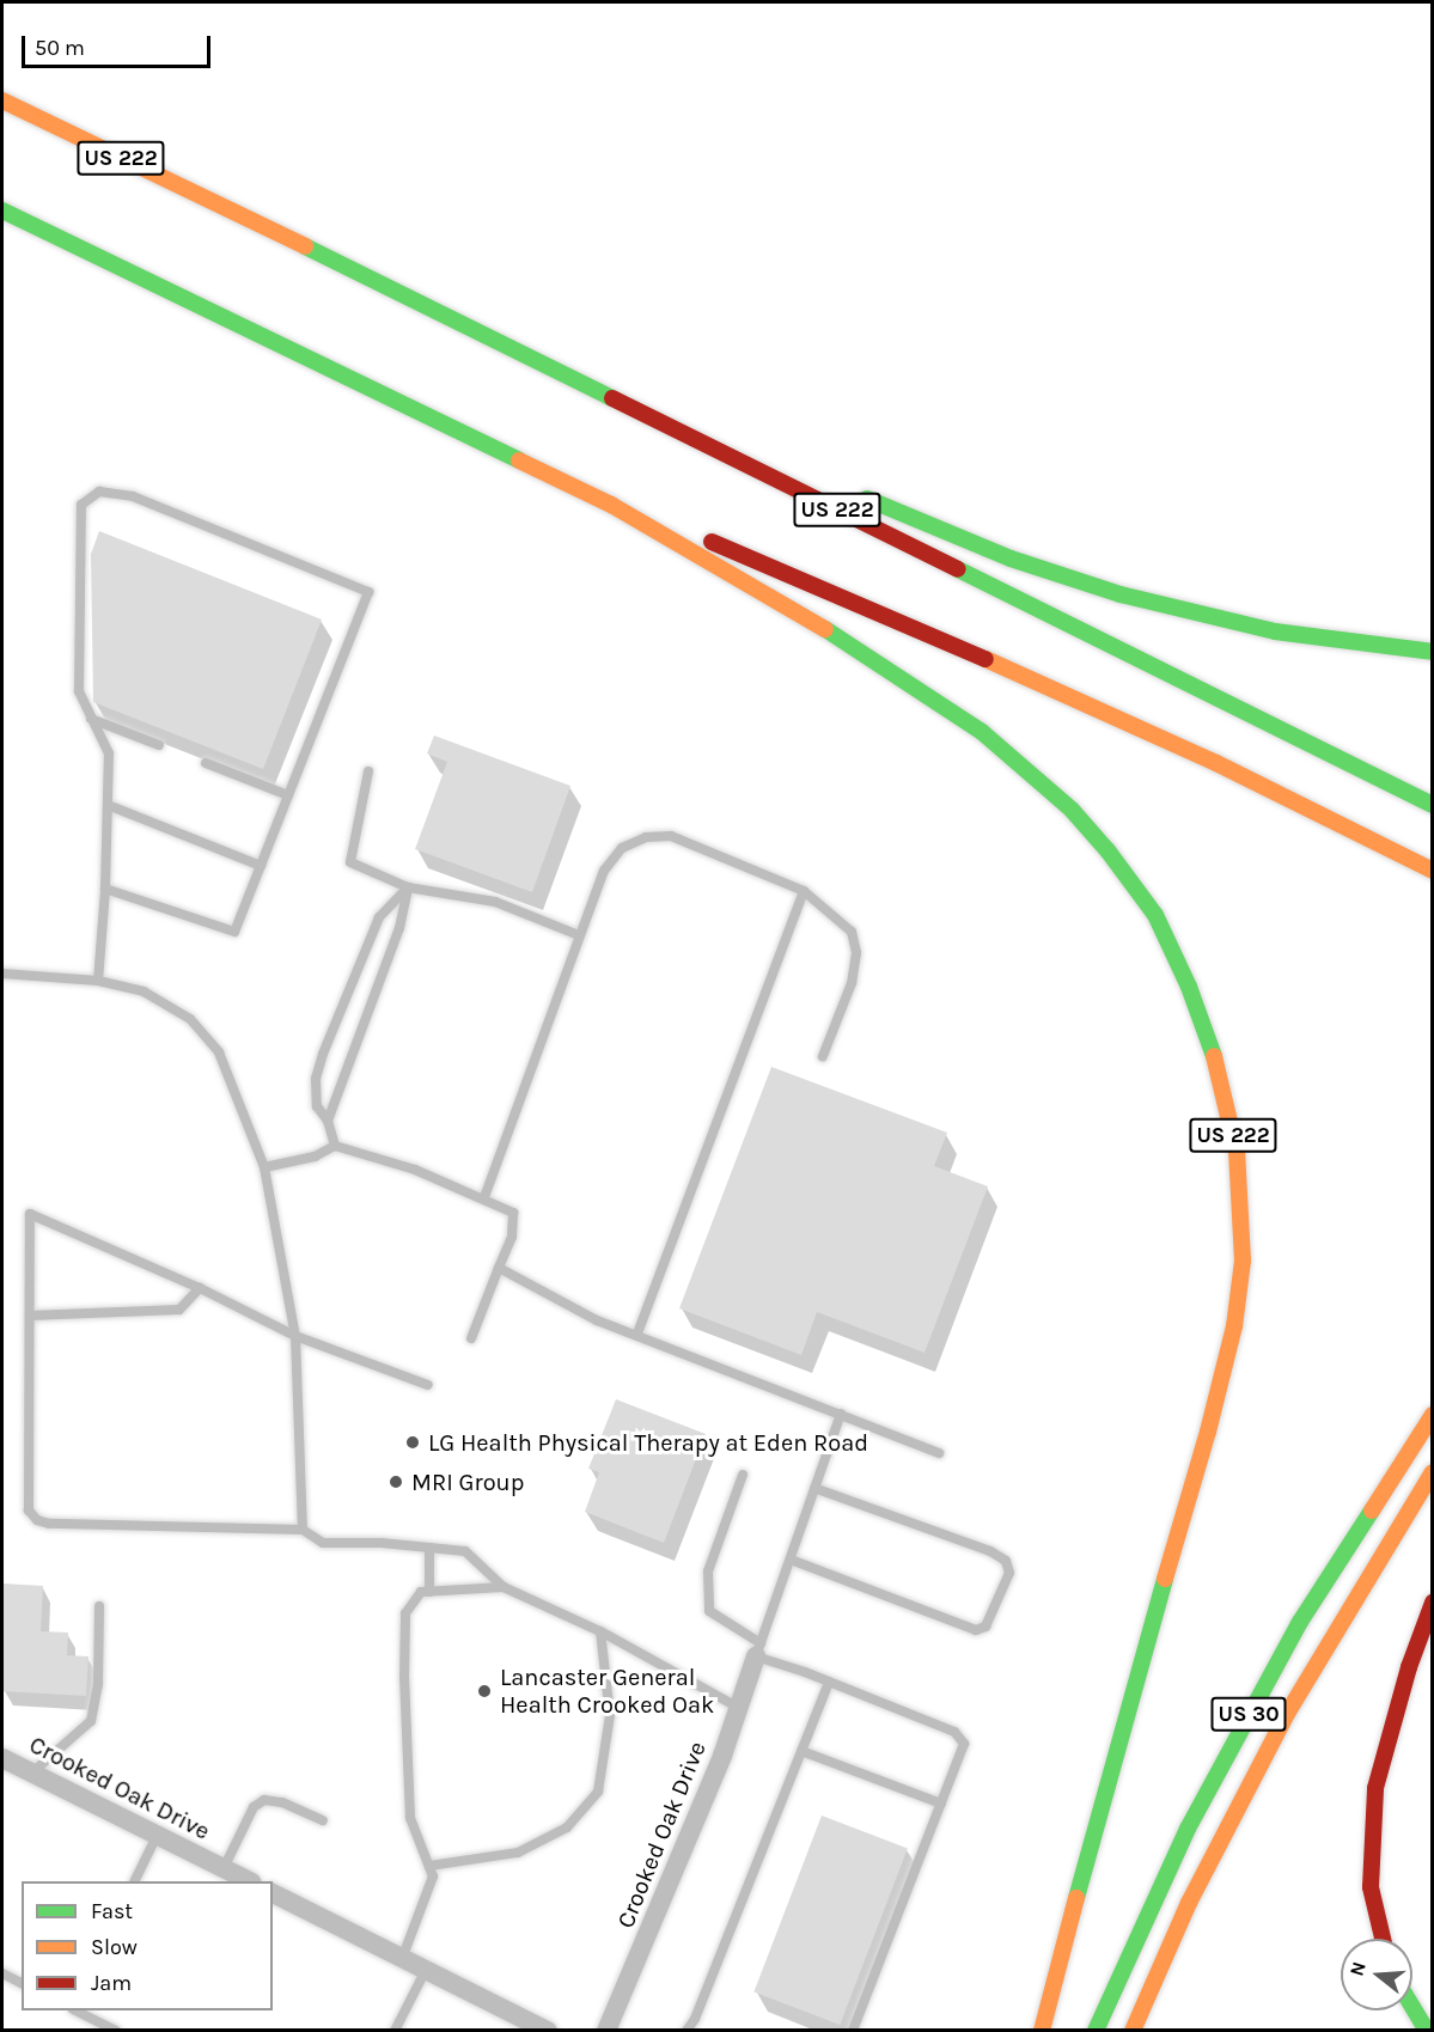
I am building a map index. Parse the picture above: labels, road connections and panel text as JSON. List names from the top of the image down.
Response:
{
  "streets": {
    "highway": ["US 222", "US 30"],
    "street": ["Crooked Oak Drive"]
  },
  "places": ["LG Health Physical Therapy at Eden Road", "MRI Group", "Lancaster General Health Crooked Oak"],
  "legend": ["Fast", "Slow", "Jam"],
  "scale_bar": "50 m",
  "north": "left"
}
